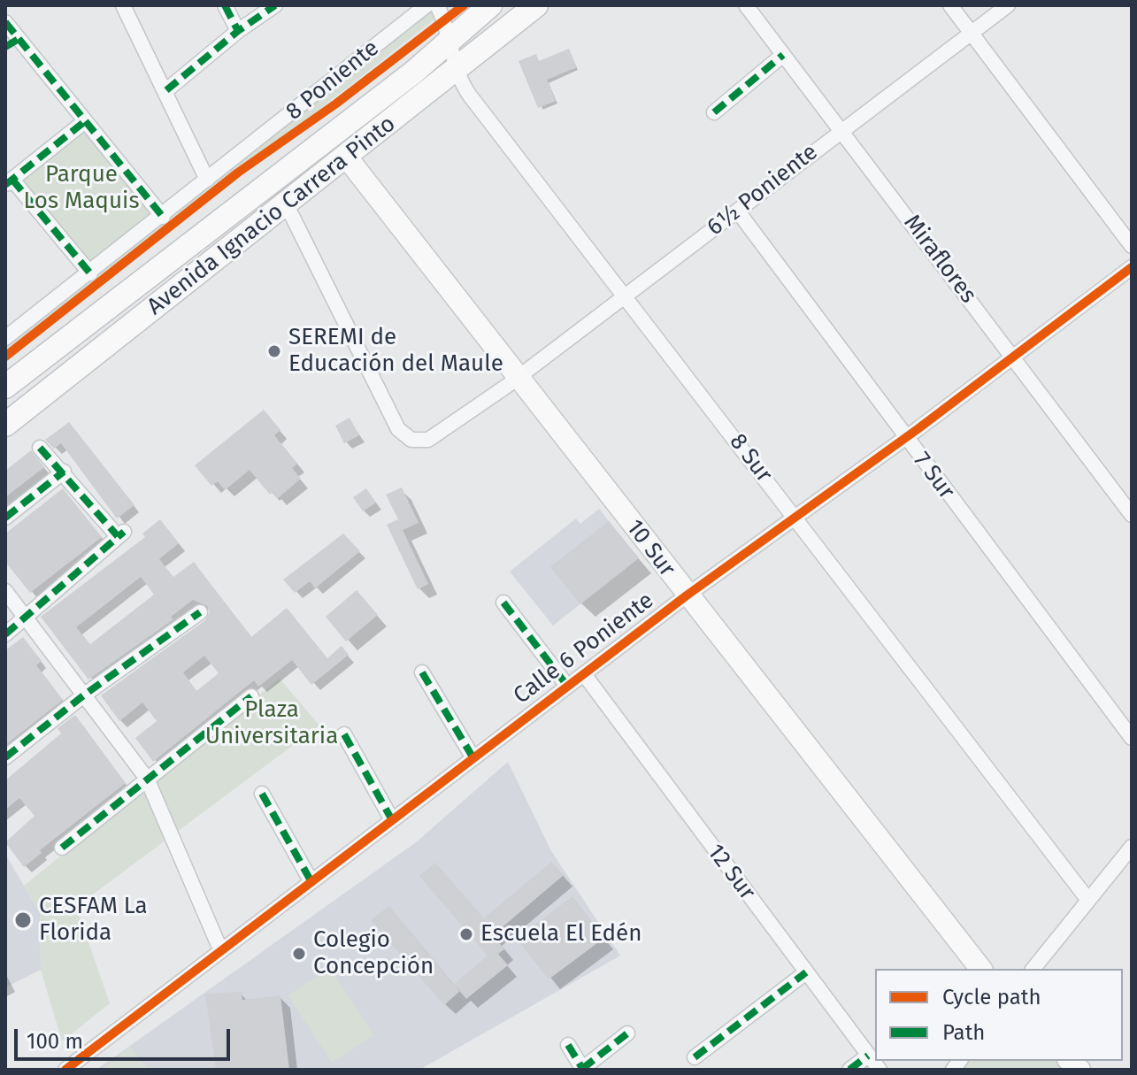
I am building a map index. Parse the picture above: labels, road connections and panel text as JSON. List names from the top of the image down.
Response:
{
  "streets": {
    "main road": ["Avenida Ignacio Carrera Pinto"],
    "street": [
      "8 Poniente",
      "6½ Poniente",
      "Miraflores",
      "8 Sur",
      "7 Sur",
      "10 Sur",
      "Calle 6 Poniente",
      "12 Sur"
    ]
  },
  "crossings": [
    ["6½ Poniente", "Avenida Ignacio Carrera Pinto"],
    ["6½ Poniente", "Miraflores"],
    ["6½ Poniente", "8 Sur"],
    ["6½ Poniente", "7 Sur"],
    ["6½ Poniente", "10 Sur"],
    ["Avenida Ignacio Carrera Pinto", "8 Sur"],
    ["Avenida Ignacio Carrera Pinto", "10 Sur"],
    ["Miraflores", "Calle 6 Poniente"],
    ["8 Sur", "Calle 6 Poniente"],
    ["7 Sur", "Calle 6 Poniente"],
    ["10 Sur", "Calle 6 Poniente"],
    ["Calle 6 Poniente", "12 Sur"]
  ],
  "parks": ["Parque Los Maquis", "Plaza Universitaria"],
  "places": [
    "SEREMI de Educación del Maule",
    "CESFAM La Florida",
    "Escuela El Edén",
    "Colegio Concepción"
  ],
  "legend": ["Cycle path", "Path"],
  "scale_bar": "100 m"
}
